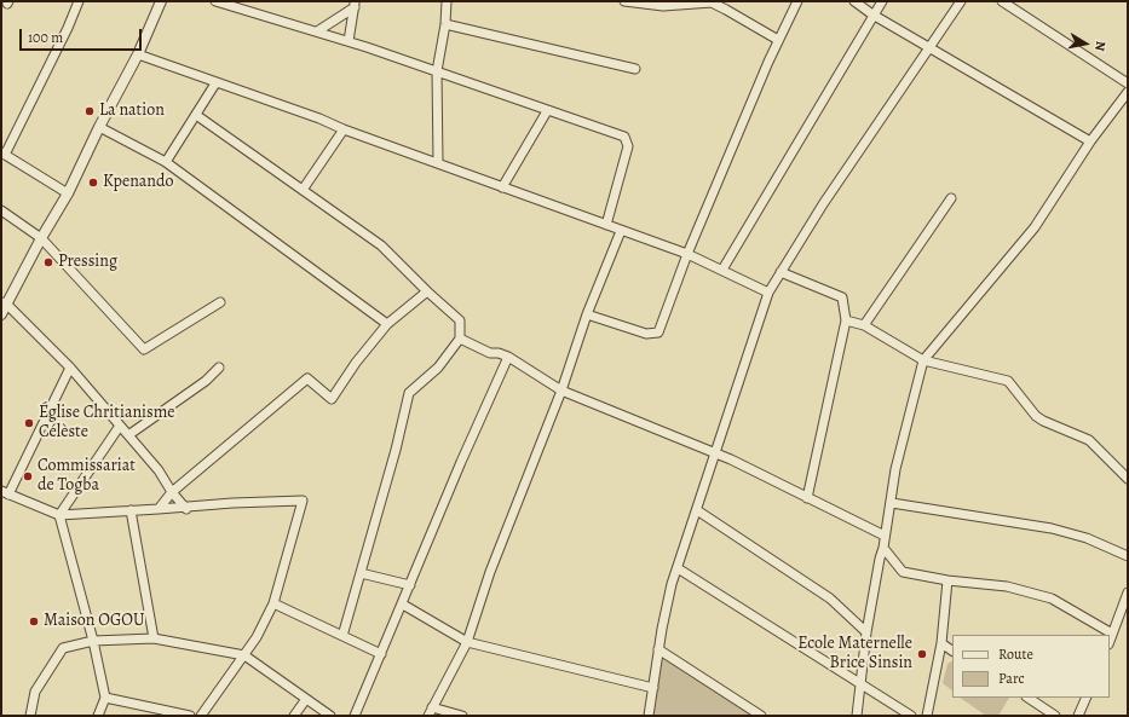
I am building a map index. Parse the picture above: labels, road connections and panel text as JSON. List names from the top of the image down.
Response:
{
  "places": [
    "La nation",
    "Kpenando",
    "Pressing",
    "Église Chritianisme Célèste",
    "Commissariat de Togba",
    "Maison OGOU",
    "Ecole Maternelle Brice Sinsin"
  ],
  "legend": ["Route", "Parc"],
  "scale_bar": "100 m",
  "north": "right"
}
